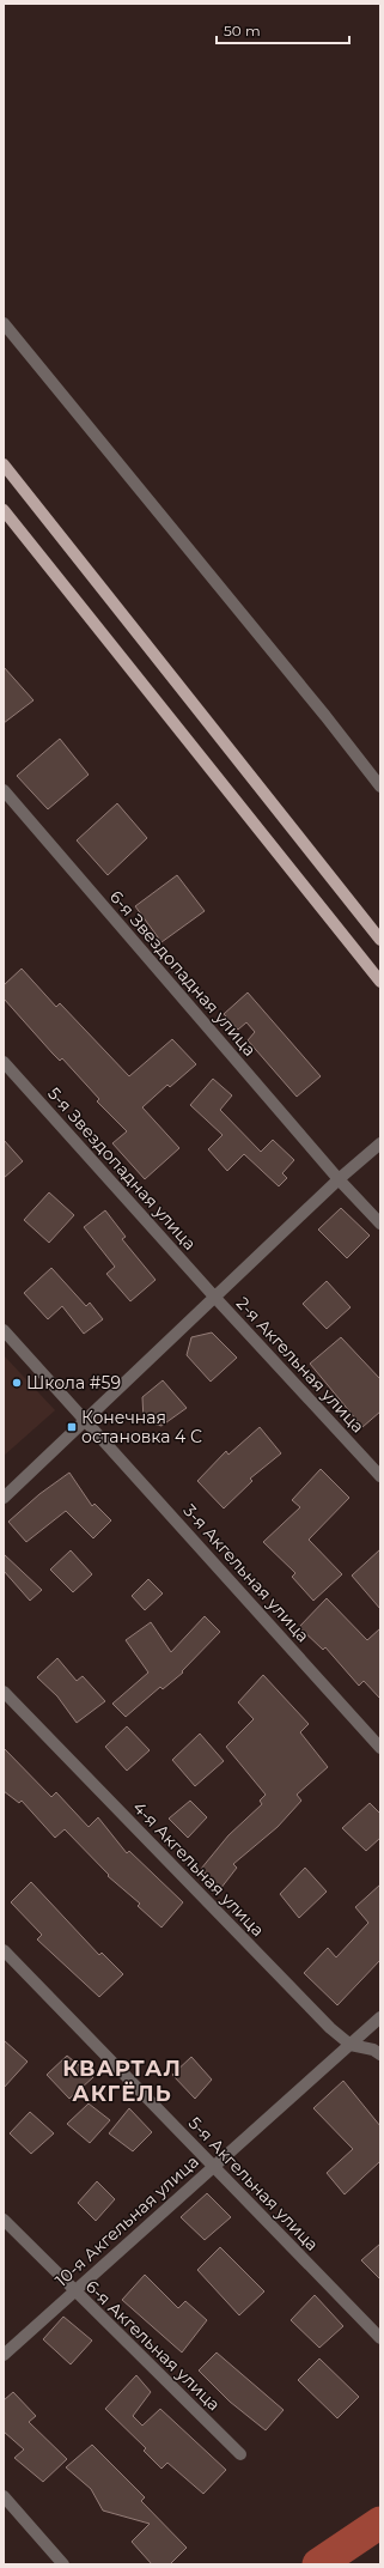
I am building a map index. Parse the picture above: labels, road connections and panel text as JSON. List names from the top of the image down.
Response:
{
  "streets": {
    "street": [
      "6-я Звездопадная улица",
      "5-я Звездопадная улица",
      "2-я Акгельная улица",
      "3-я Акгельная улица",
      "4-я Акгельная улица",
      "5-я Акгельная улица",
      "10-я Акгельная улица",
      "6-я Акгельная улица"
    ]
  },
  "crossings": [
    ["5-я Звездопадная улица", "2-я Акгельная улица"],
    ["4-я Акгельная улица", "10-я Акгельная улица"],
    ["5-я Акгельная улица", "10-я Акгельная улица"],
    ["10-я Акгельная улица", "6-я Акгельная улица"]
  ],
  "districts": ["КВАРТАЛ АКГЁЛЬ"],
  "places": {
    "other": ["Школа #59"],
    "transit": ["Конечная остановка 4 С"]
  },
  "scale_bar": "50 m"
}
